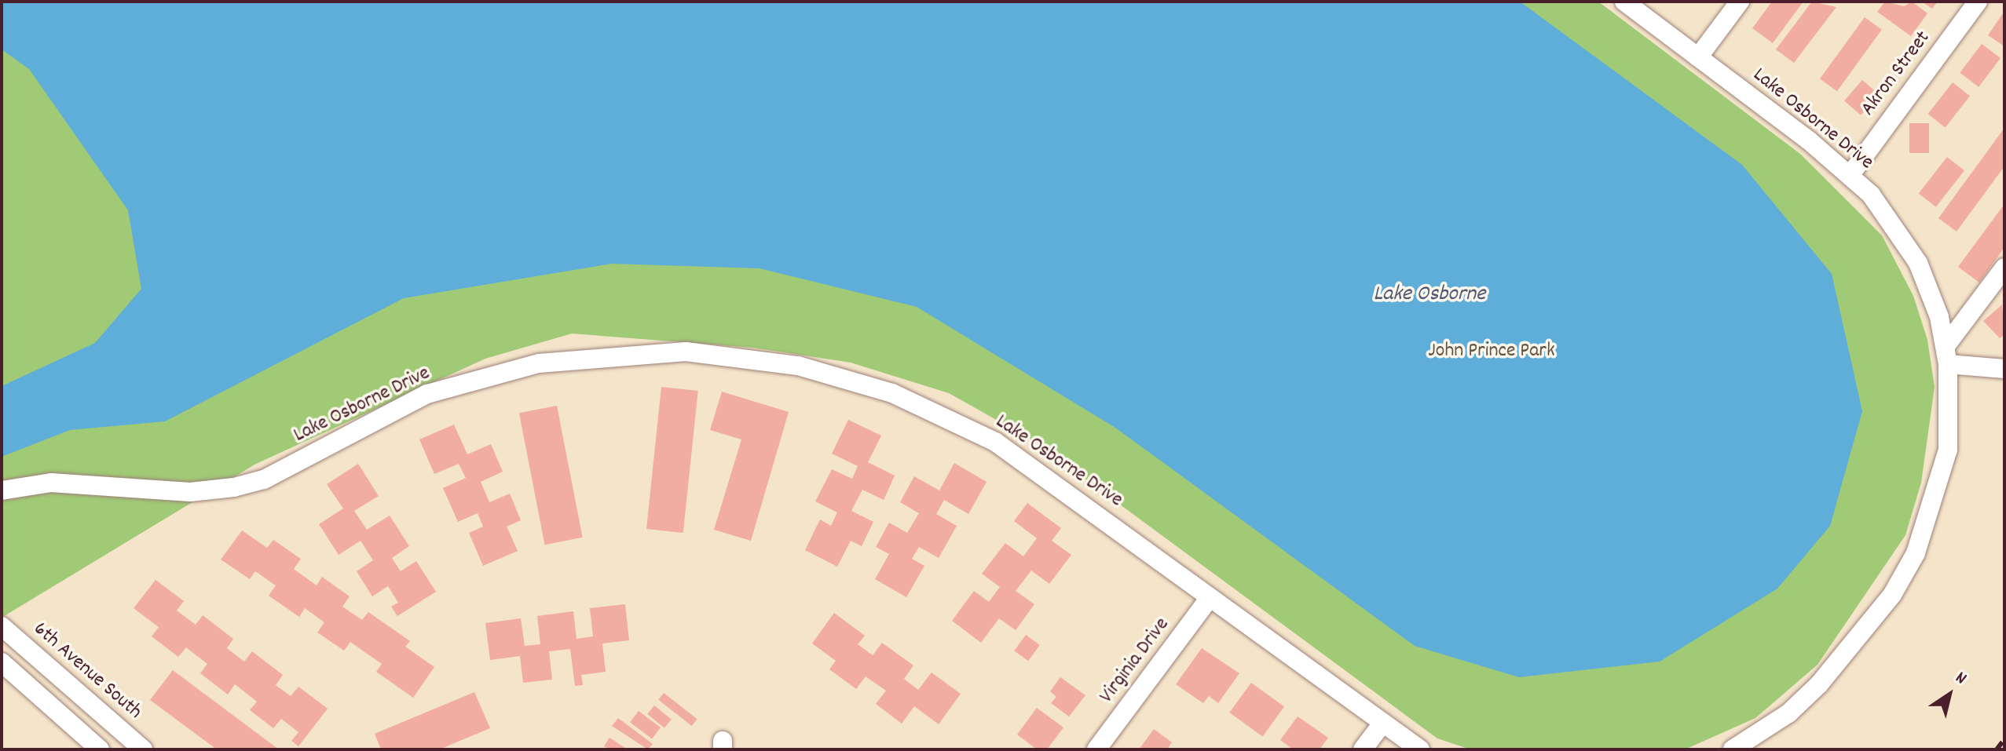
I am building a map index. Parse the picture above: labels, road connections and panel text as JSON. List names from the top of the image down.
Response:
{
  "streets": {
    "street": [
      "Akron Street",
      "Lake Osborne Drive",
      "Virginia Drive",
      "6th Avenue South"
    ]
  },
  "crossings": [
    ["Akron Street", "Lake Osborne Drive"],
    ["Lake Osborne Drive", "Virginia Drive"]
  ],
  "water": ["Lake Osborne"],
  "parks": ["John Prince Park"],
  "north": "top right"
}
